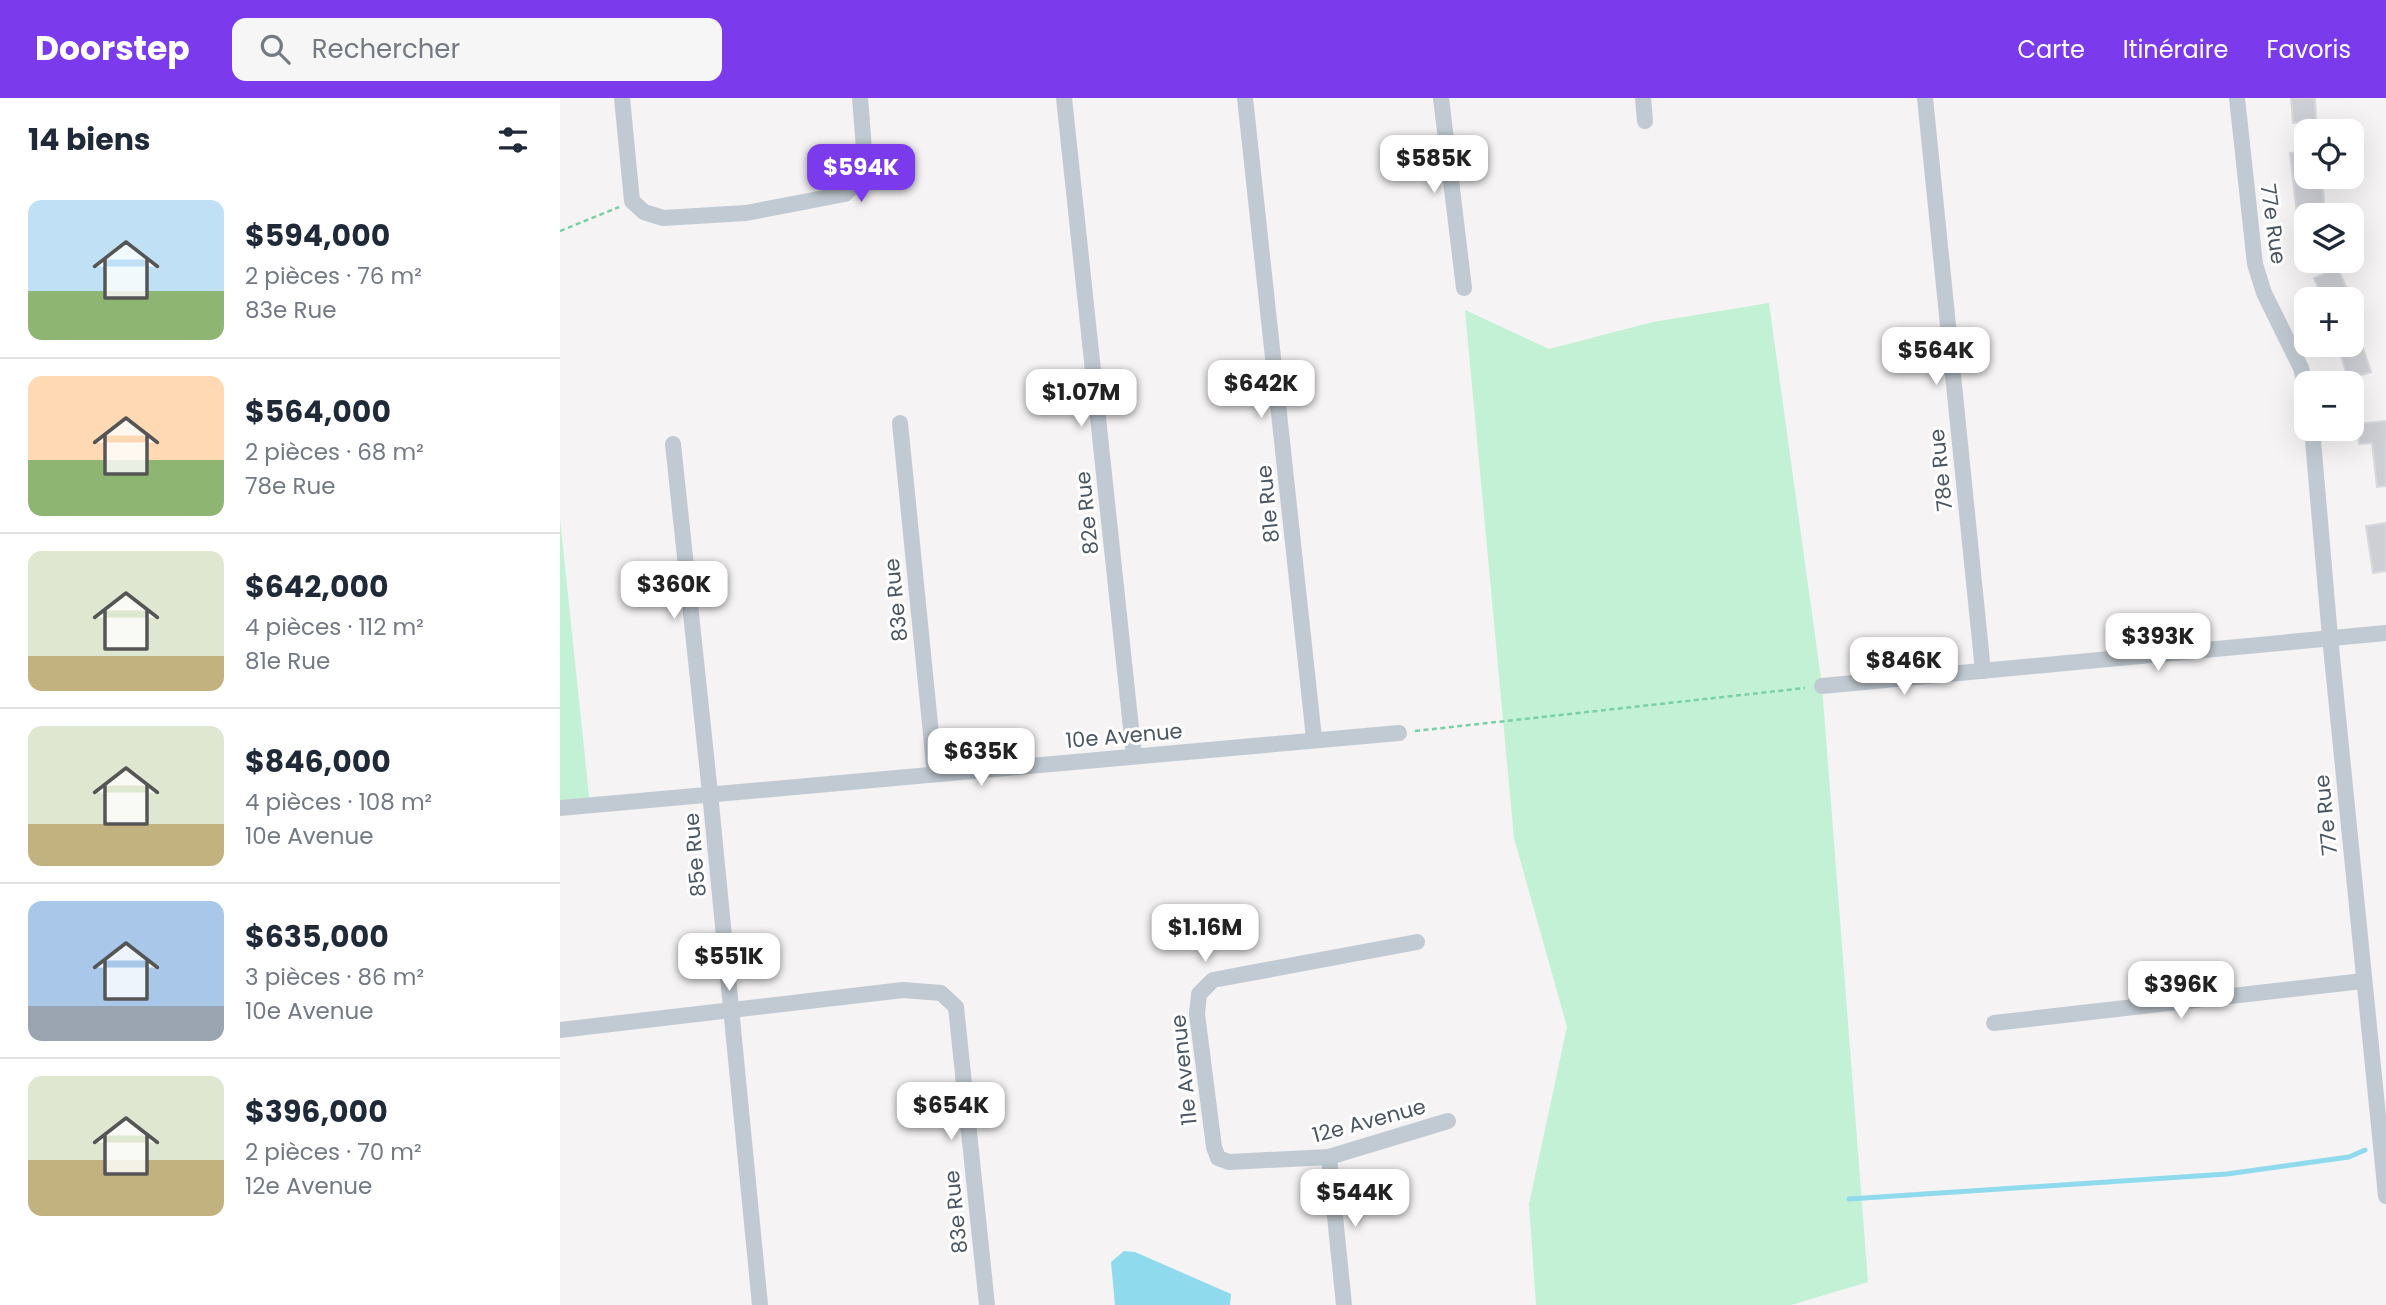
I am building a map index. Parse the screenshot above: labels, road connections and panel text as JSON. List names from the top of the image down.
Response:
{
  "streets": {
    "street": [
      "77e Rue",
      "78e Rue",
      "81e Rue",
      "82e Rue",
      "83e Rue",
      "10e Avenue",
      "85e Rue",
      "11e Avenue",
      "12e Avenue"
    ]
  },
  "crossings": [
    ["81e Rue", "10e Avenue"],
    ["82e Rue", "10e Avenue"],
    ["83e Rue", "10e Avenue"],
    ["83e Rue", "85e Rue"],
    ["10e Avenue", "85e Rue"],
    ["11e Avenue", "12e Avenue"]
  ],
  "page": {
    "header": "Doorstep",
    "search": "Rechercher",
    "nav": ["Carte", "Itinéraire", "Favoris"],
    "heading": "14 biens",
    "map_buttons": ["+", "−"],
    "price": [
      "$585K",
      "$594K",
      "$564K",
      "$642K",
      "$1.07M",
      "$360K",
      "$393K",
      "$846K",
      "$635K",
      "$1.16M",
      "$551K",
      "$396K",
      "$654K",
      "$544K"
    ],
    "list": [
      {
        "name": "$594,000",
        "note": "2 pièces · 76 m² · 83e Rue"
      },
      {
        "name": "$564,000",
        "note": "2 pièces · 68 m² · 78e Rue"
      },
      {
        "name": "$642,000",
        "note": "4 pièces · 112 m² · 81e Rue"
      },
      {
        "name": "$846,000",
        "note": "4 pièces · 108 m² · 10e Avenue"
      },
      {
        "name": "$635,000",
        "note": "3 pièces · 86 m² · 10e Avenue"
      },
      {
        "name": "$396,000",
        "note": "2 pièces · 70 m² · 12e Avenue"
      }
    ]
  }
}
